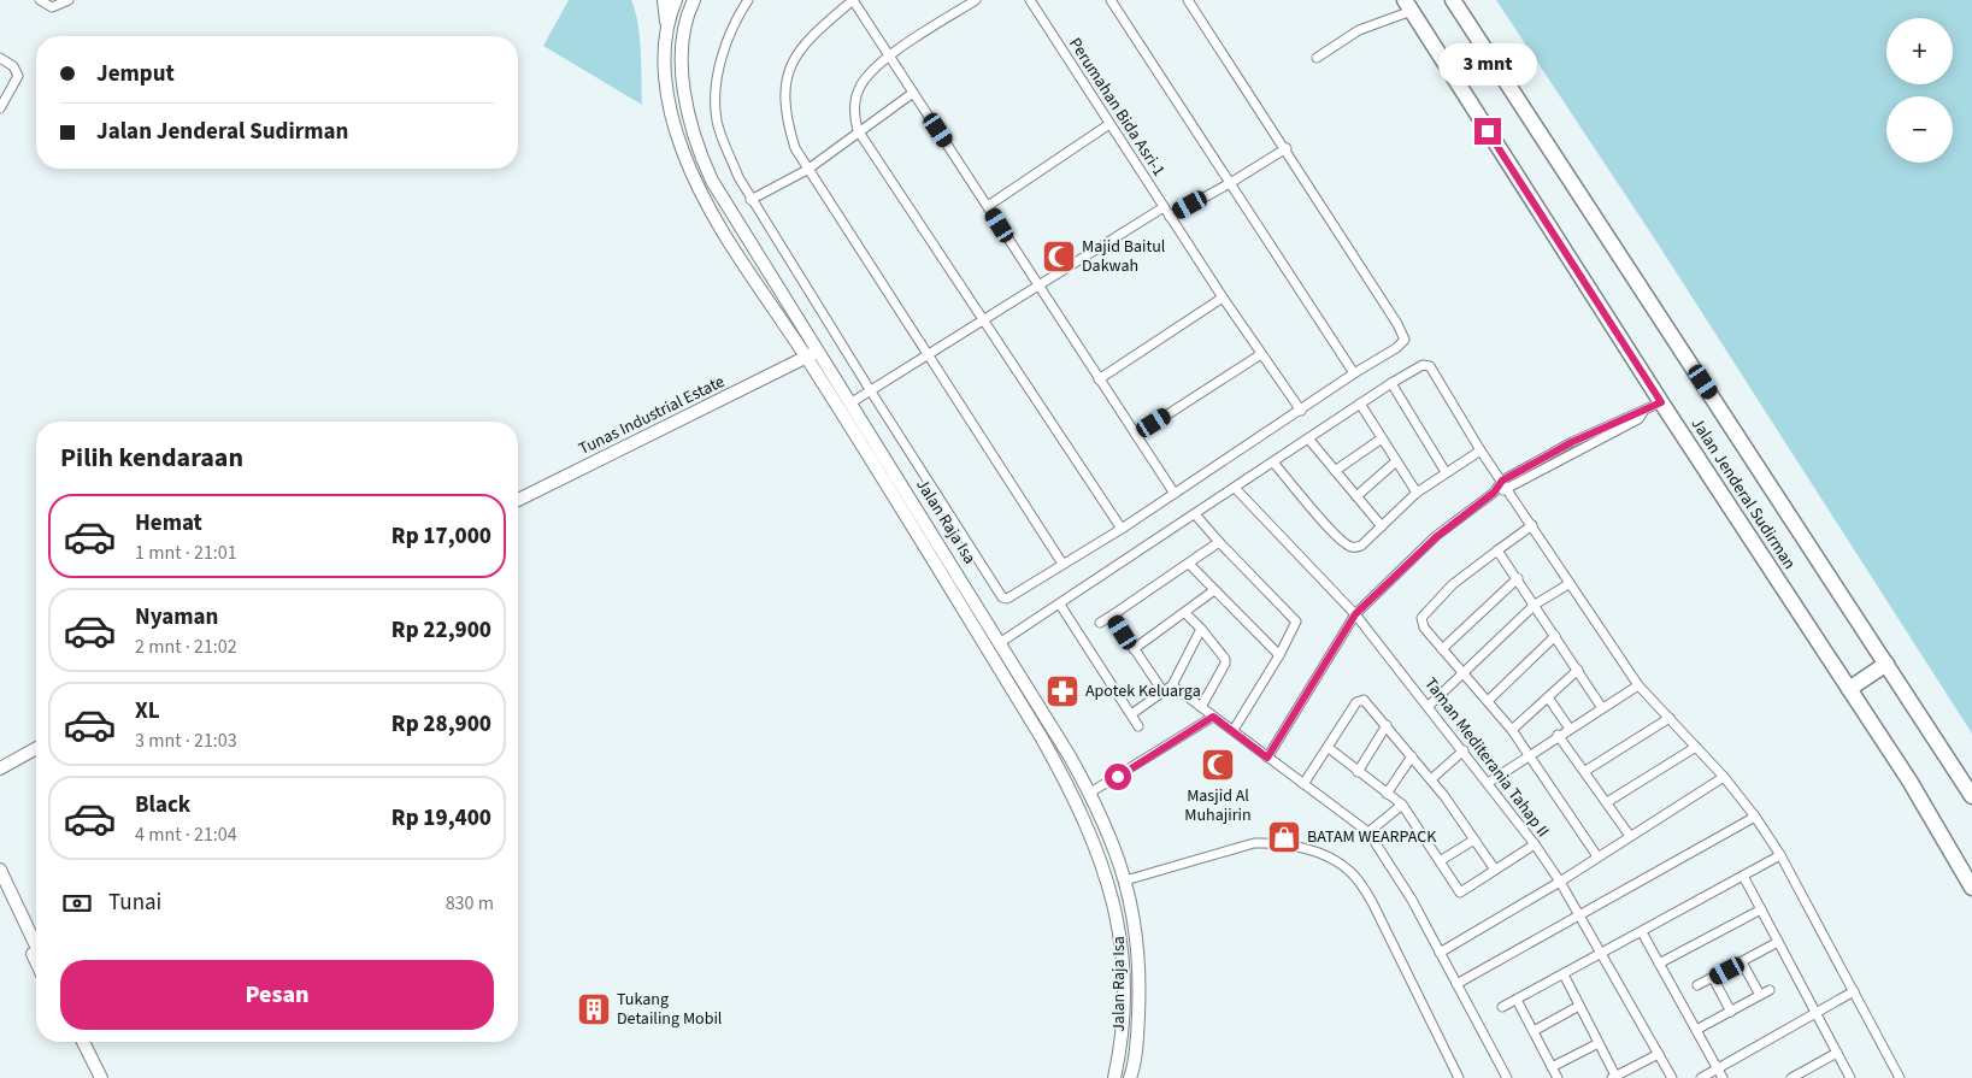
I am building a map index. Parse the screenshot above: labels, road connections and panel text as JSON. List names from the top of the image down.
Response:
{
  "streets": {
    "highway": ["Jalan Jenderal Sudirman"],
    "main road": ["Tunas Industrial Estate", "Jalan Raja Isa"],
    "street": ["Perumahan Bida Asri-1", "Taman Mediterania Tahap II"]
  },
  "crossings": [
    ["Tunas Industrial Estate", "Jalan Raja Isa"]
  ],
  "places": {
    "mosque": ["Majid Baitul Dakwah", "Masjid Al Muhajirin"],
    "pharmacy": ["Apotek Keluarga"],
    "shop": ["BATAM WEARPACK"],
    "building": ["Tukang Detailing Mobil"]
  },
  "page": {
    "map_buttons": ["+", "−"],
    "banner": ["Jemput", "Jalan Jenderal Sudirman"],
    "bubble": "3 mnt",
    "heading": "Pilih kendaraan",
    "list": [
      {
        "name": "Hemat",
        "note": "1 mnt · 21:01",
        "value": "Rp 17,000"
      },
      {
        "name": "Nyaman",
        "note": "2 mnt · 21:02",
        "value": "Rp 22,900"
      },
      {
        "name": "XL",
        "note": "3 mnt · 21:03",
        "value": "Rp 28,900"
      },
      {
        "name": "Black",
        "note": "4 mnt · 21:04",
        "value": "Rp 19,400"
      }
    ],
    "pay": ["Tunai", "830 m"],
    "buttons": "Pesan"
  }
}
